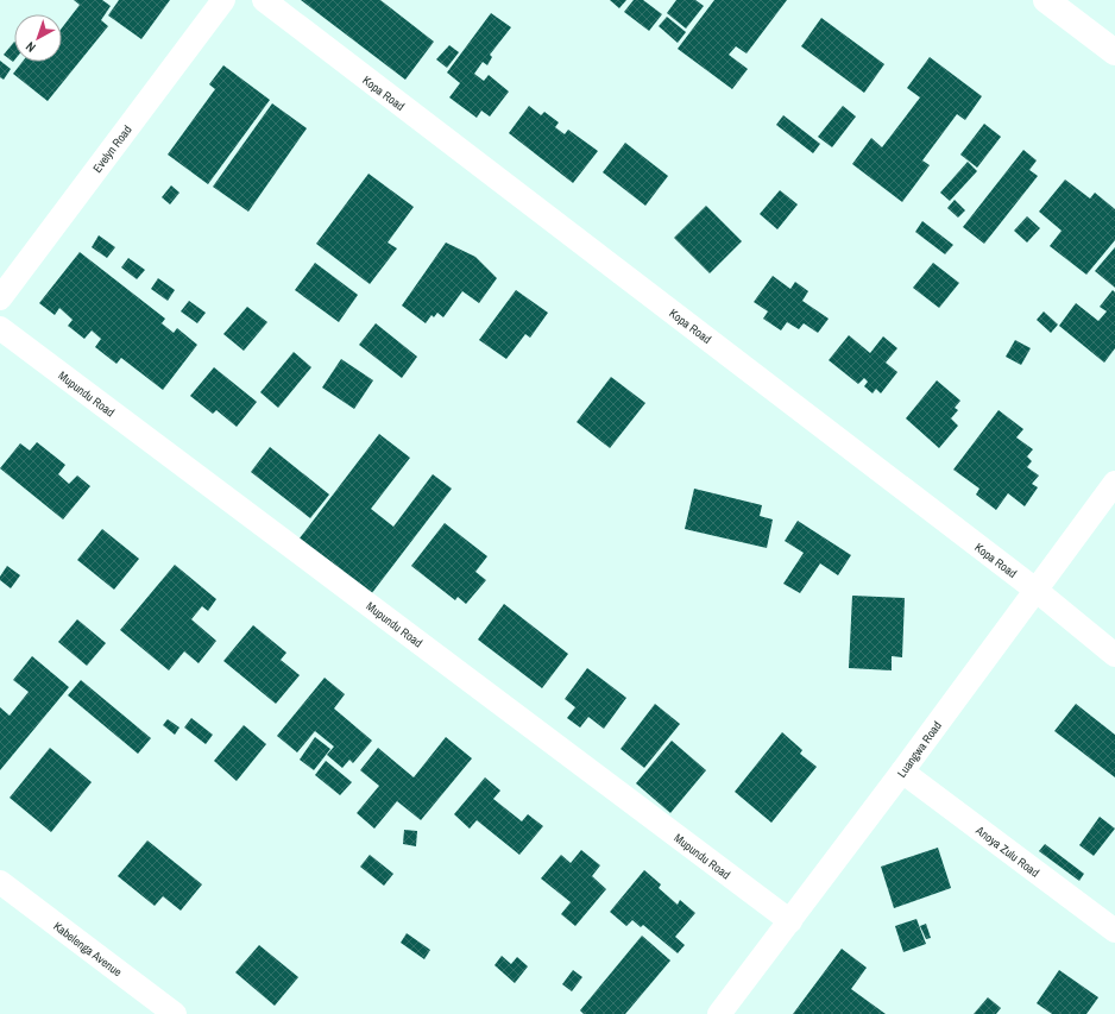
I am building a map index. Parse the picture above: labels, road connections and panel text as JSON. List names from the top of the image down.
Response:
{
  "streets": {
    "street": [
      "Kopa Road",
      "Evelyn Road",
      "Mupundu Road",
      "Luangwa Road",
      "Anoya Zulu Road",
      "Kabelenga Avenue"
    ]
  },
  "crossings": [
    ["Kopa Road", "Luangwa Road"],
    ["Mupundu Road", "Luangwa Road"],
    ["Luangwa Road", "Anoya Zulu Road"]
  ],
  "north": "bottom left"
}
